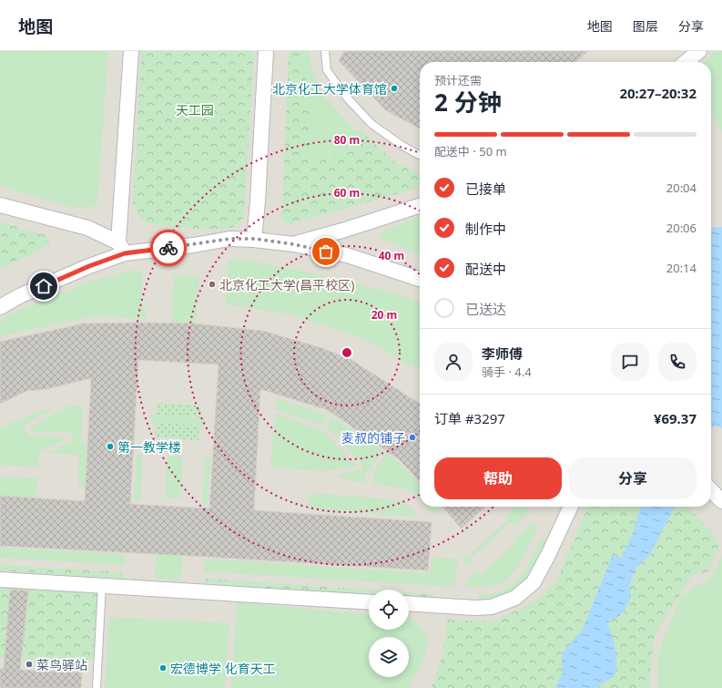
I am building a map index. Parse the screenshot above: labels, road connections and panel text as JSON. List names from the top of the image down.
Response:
{
  "parks": ["天工园"],
  "places": [
    "北京化工大学体育馆",
    "北京化工大学(昌平校区)",
    "麦叔的铺子",
    "第一教学楼",
    "菜鸟驿站",
    "宏德博学 化育天工"
  ],
  "page": {
    "header": "地图",
    "nav": ["地图", "图层", "分享"],
    "heading": ["2 分钟", "预计还需", "20:27–20:32"],
    "panel": [
      "李师傅",
      "骑手 · 4.4",
      "订单 #3297",
      "¥69.37"
    ],
    "bar": "配送中 · 50 m",
    "list": [
      ["已接单", "20:04"],
      ["制作中", "20:06"],
      ["配送中", "20:14"],
      "已送达"
    ],
    "buttons": ["帮助", "分享"]
  },
  "rings": [
    "80 m",
    "60 m",
    "40 m",
    "20 m"
  ]
}
